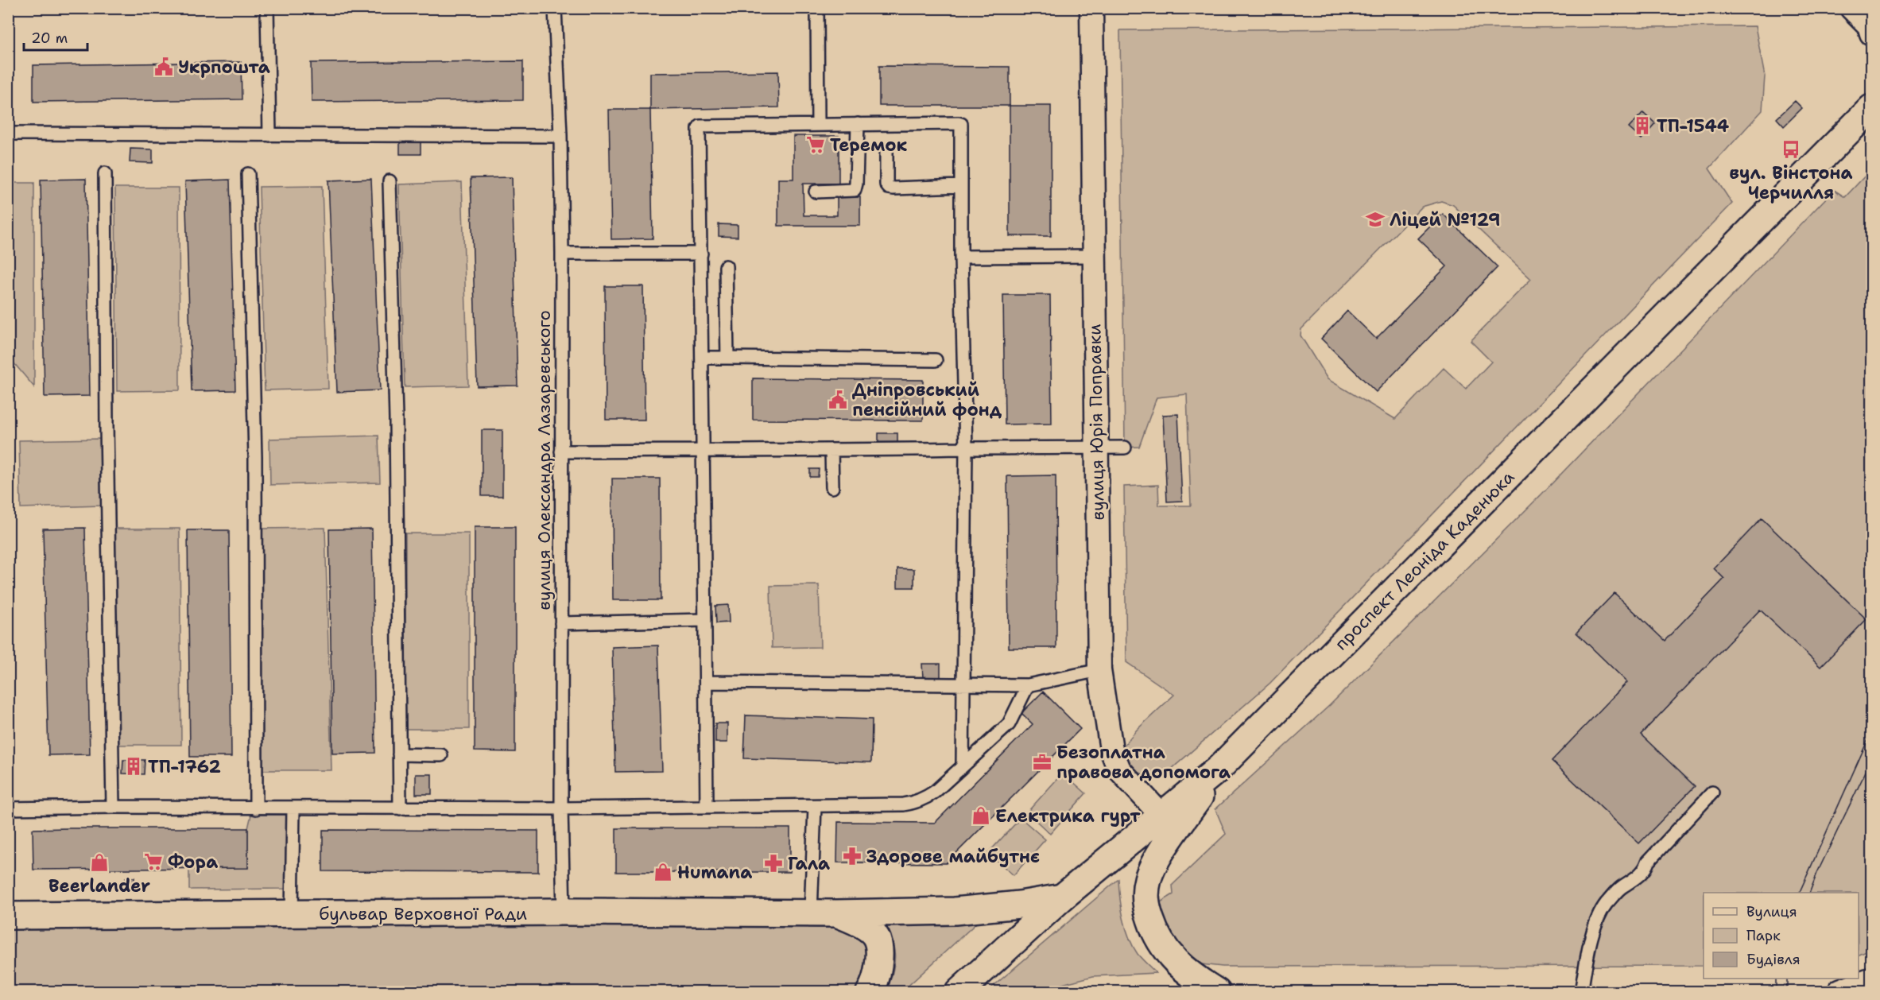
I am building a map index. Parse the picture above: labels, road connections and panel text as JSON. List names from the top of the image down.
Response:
{
  "streets": {
    "main road": ["проспект Леоніда Каденюка", "бульвар Верховної Ради"],
    "street": ["вулиця Юрія Поправки"],
    "lane": ["вулиця Олександра Лазаревського"]
  },
  "crossings": [
    ["вулиця Юрія Поправки", "проспект Леоніда Каденюка"],
    ["вулиця Олександра Лазаревського", "бульвар Верховної Ради"],
    ["проспект Леоніда Каденюка", "бульвар Верховної Ради"]
  ],
  "places": {
    "public building": ["Укрпошта", "Дніпровський пенсійний фонд"],
    "building": ["ТП-1544", "ТП-1762"],
    "supermarket": ["Теремок", "Фора"],
    "bus stop": ["вул. Вінстона Черчилля"],
    "school or university": ["Ліцей №129"],
    "office": ["Безоплатна правова допомога"],
    "shop": ["Електрика гурт", "Beerlander", "Humana"],
    "pharmacy": ["Здорове майбутнє", "Гала"]
  },
  "legend": ["Вулиця", "Парк", "Будівля"],
  "scale_bar": "20 m"
}
